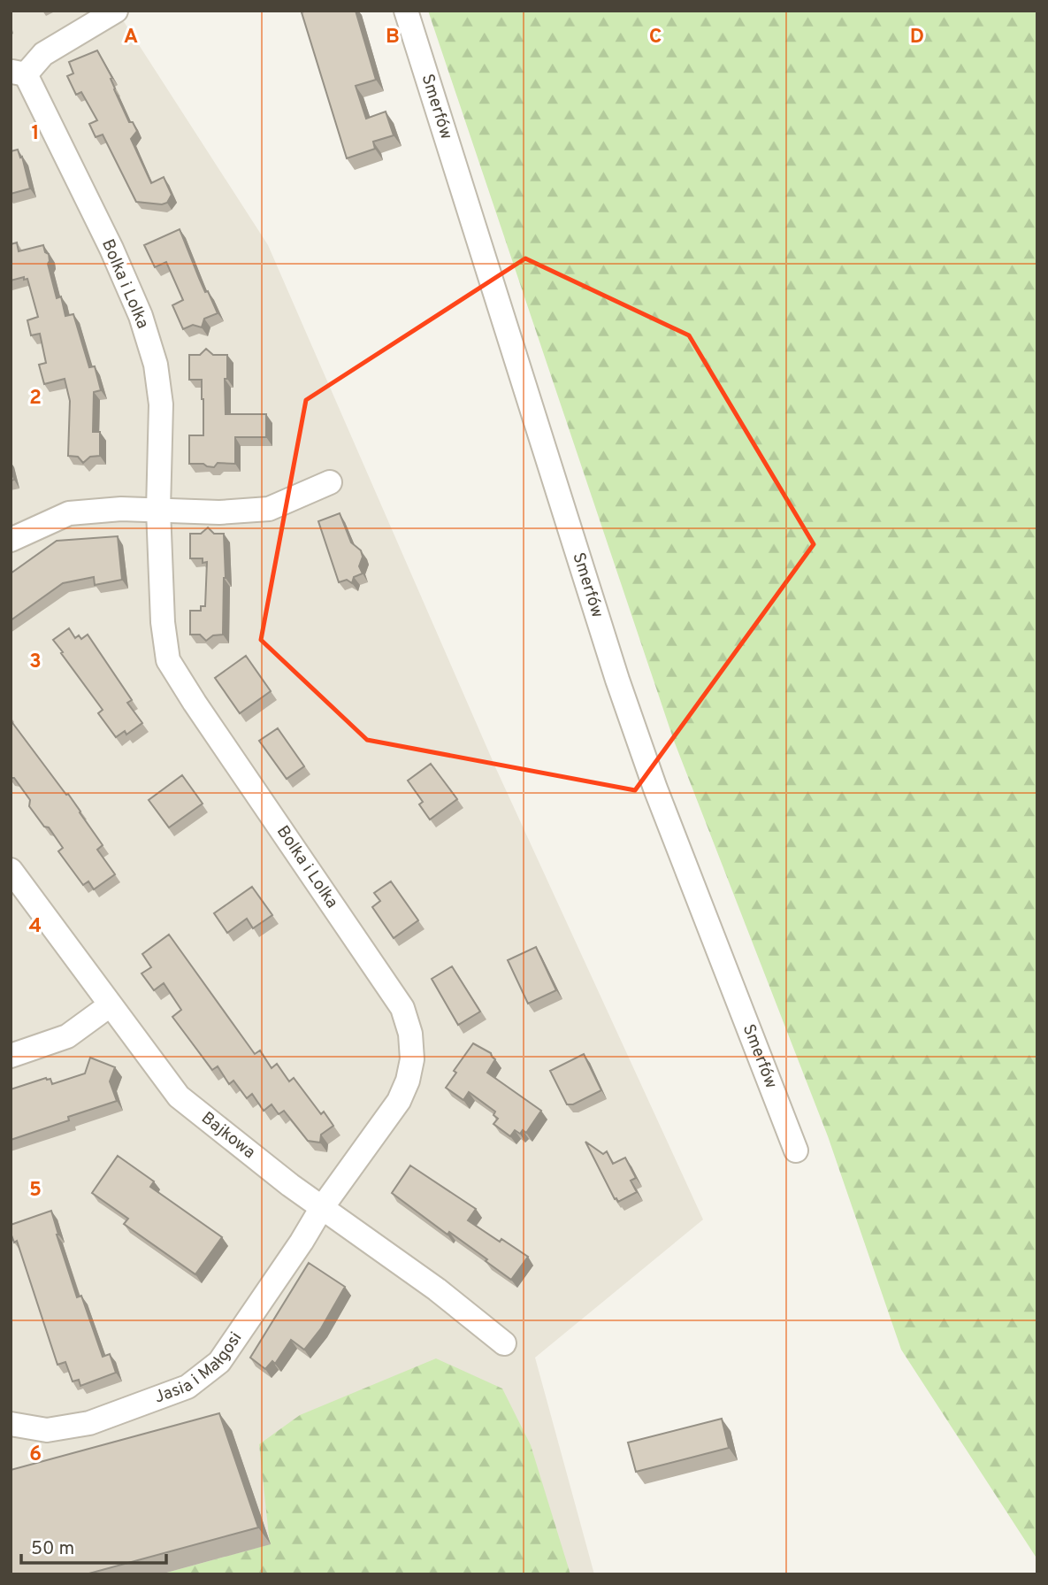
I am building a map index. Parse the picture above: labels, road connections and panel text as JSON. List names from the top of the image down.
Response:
{
  "streets": {
    "street": [
      "Smerfów",
      "Bolka i Lolka",
      "Bajkowa",
      "Jasia i Małgosi"
    ]
  },
  "crossings": [
    ["Bolka i Lolka", "Bajkowa"],
    ["Bolka i Lolka", "Jasia i Małgosi"],
    ["Bajkowa", "Jasia i Małgosi"]
  ],
  "scale_bar": "50 m",
  "grid": {
    "columns": [
      "A",
      "B",
      "C",
      "D"
    ],
    "rows": [
      "1",
      "2",
      "3",
      "4",
      "5",
      "6"
    ]
  }
}
